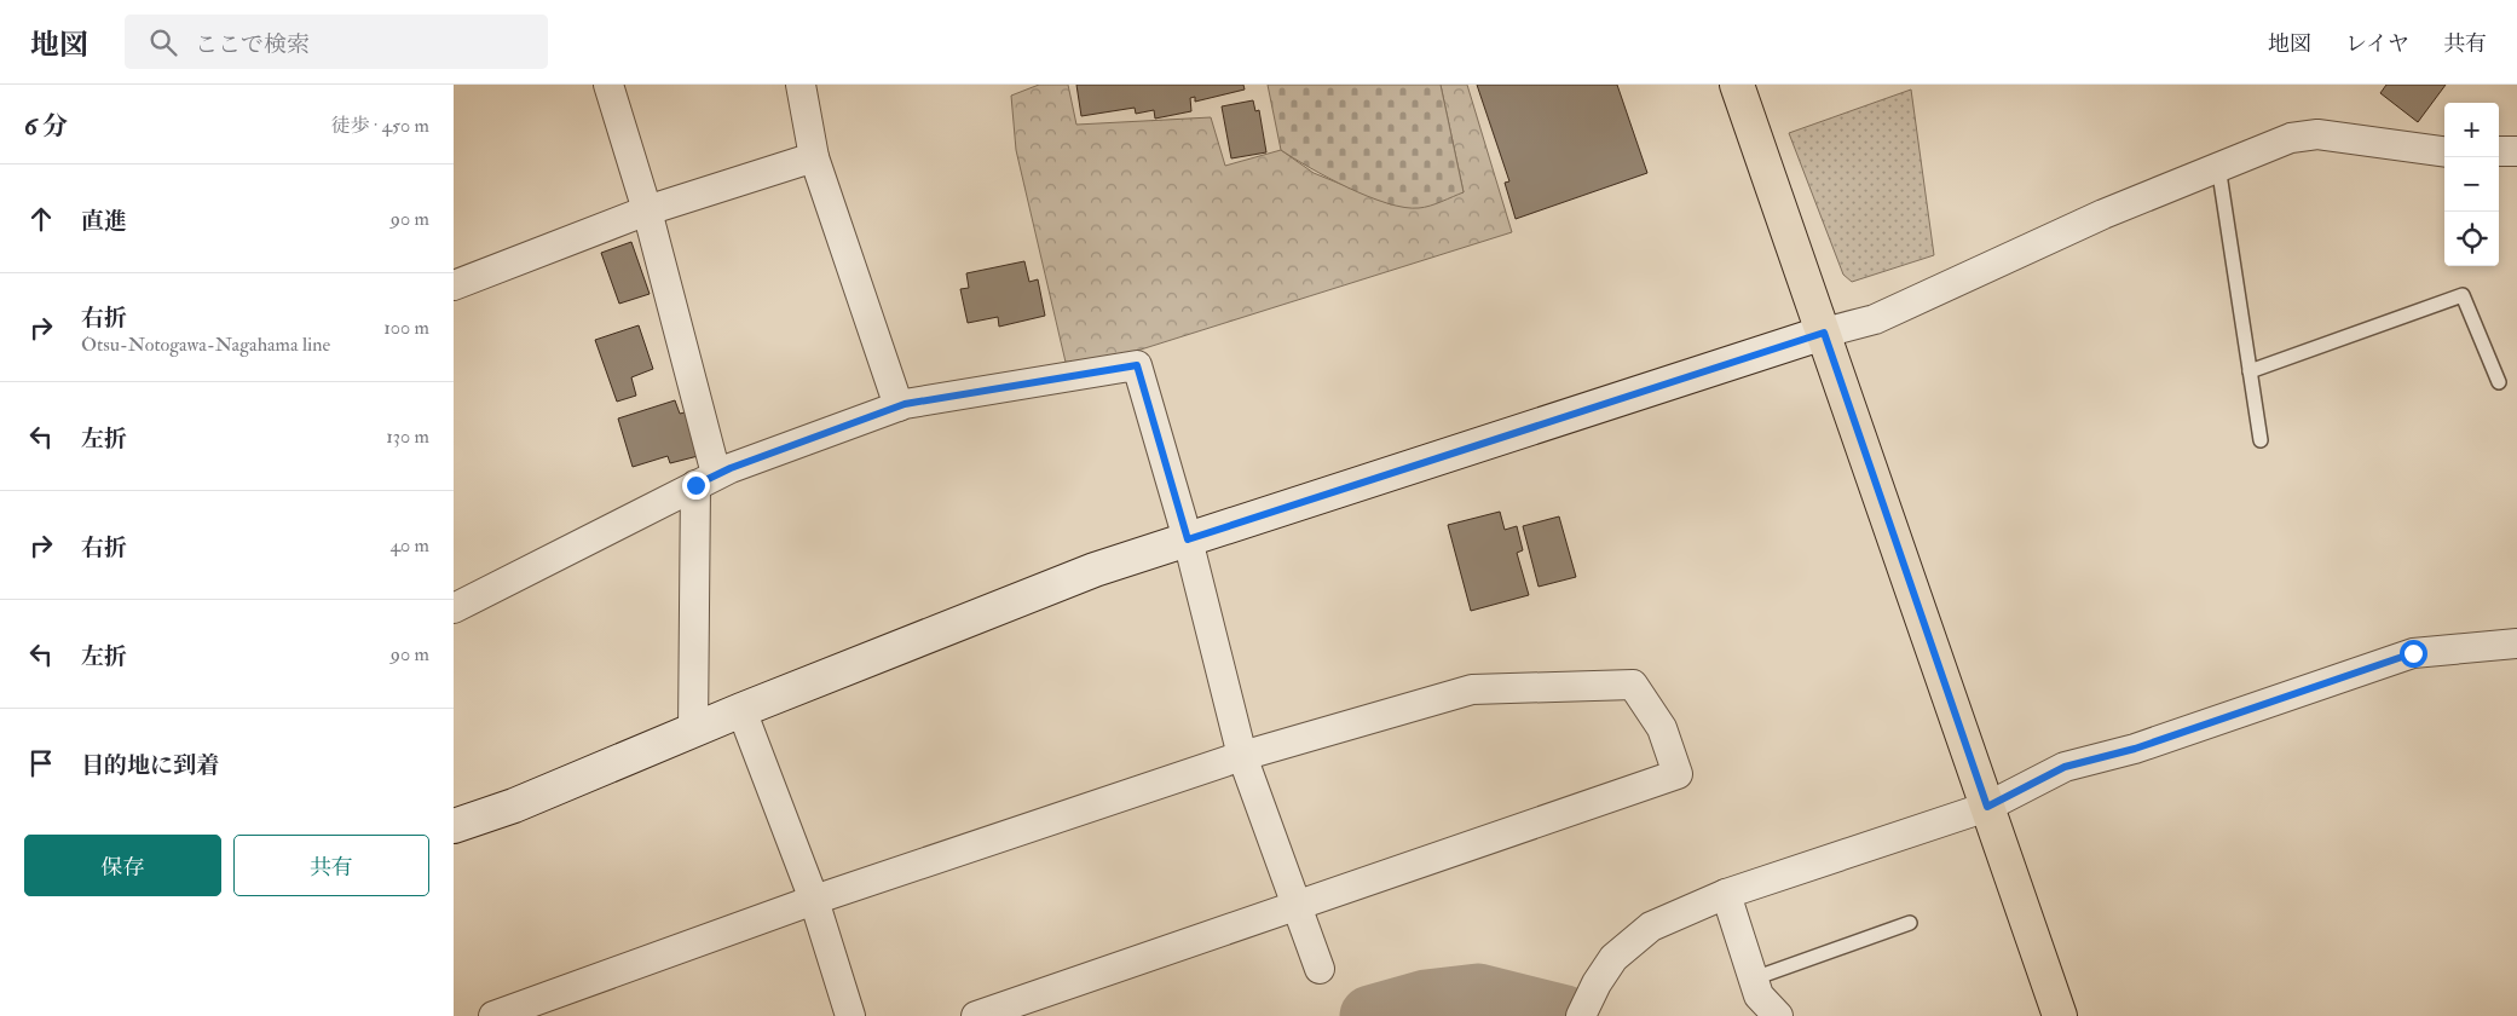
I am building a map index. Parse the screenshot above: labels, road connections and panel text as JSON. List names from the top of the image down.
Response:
{
  "page": {
    "header": "地図",
    "search": "ここで検索",
    "nav": ["地図", "レイヤ", "共有"],
    "heading": ["6 分", "徒歩 · 450 m"],
    "map_buttons": ["+", "−"],
    "list": [
      ["直進", "90 m"],
      ["右折", "Otsu-Notogawa-Nagahama line", "100 m"],
      ["左折", "130 m"],
      ["右折", "40 m"],
      ["左折", "90 m"],
      "目的地に到着"
    ],
    "buttons": ["保存", "共有"]
  }
}
